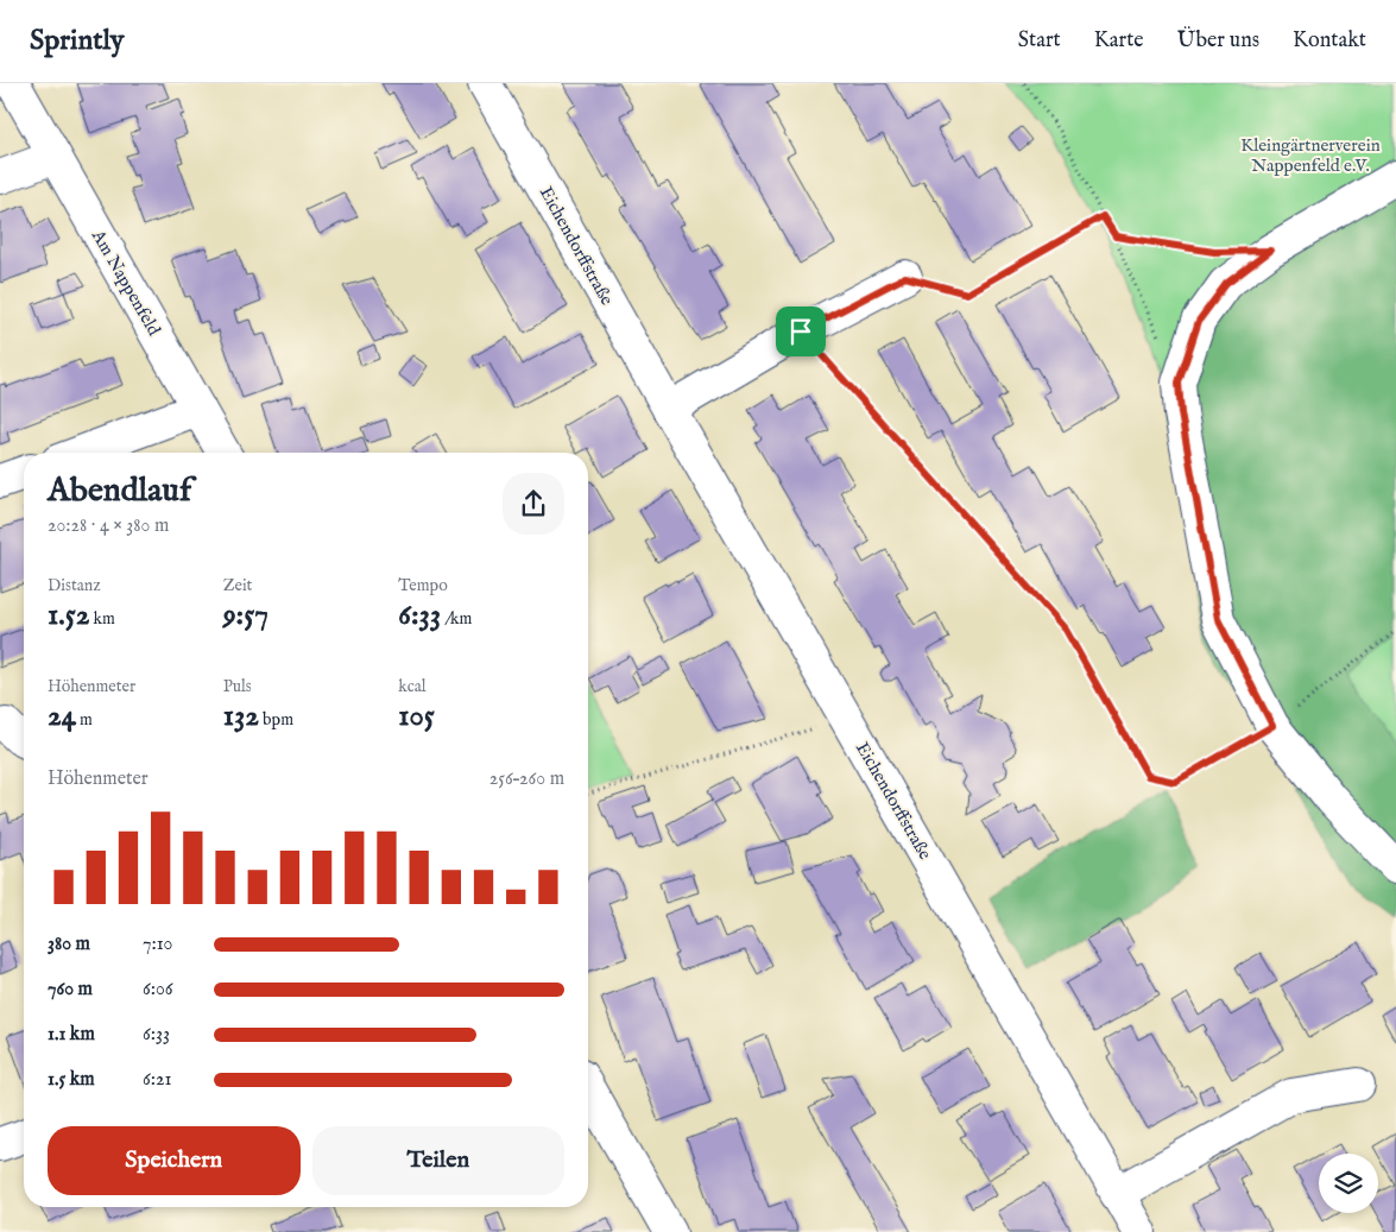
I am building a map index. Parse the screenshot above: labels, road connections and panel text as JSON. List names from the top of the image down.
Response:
{
  "streets": {
    "street": ["Eichendorffstraße", "Am Nappenfeld"]
  },
  "parks": ["Kleingärtnerverein Nappenfeld e.V."],
  "page": {
    "header": "Sprintly",
    "nav": [
      "Start",
      "Karte",
      "Über uns",
      "Kontakt"
    ],
    "heading": ["Abendlauf", "20:28 · 4 × 380 m"],
    "stats": [
      ["Distanz", "1.52 km"],
      ["Zeit", "9:57"],
      ["Tempo", "6:33 /km"],
      ["Höhenmeter", "24 m"],
      ["Puls", "132 bpm"],
      ["kcal", "105"]
    ],
    "chart": ["Höhenmeter", "256–260 m"],
    "list": [
      {
        "name": "380 m",
        "note": "7:10"
      },
      {
        "name": "760 m",
        "note": "6:06"
      },
      {
        "name": "1.1 km",
        "note": "6:33"
      },
      {
        "name": "1.5 km",
        "note": "6:21"
      }
    ],
    "buttons": ["Speichern", "Teilen"]
  }
}
